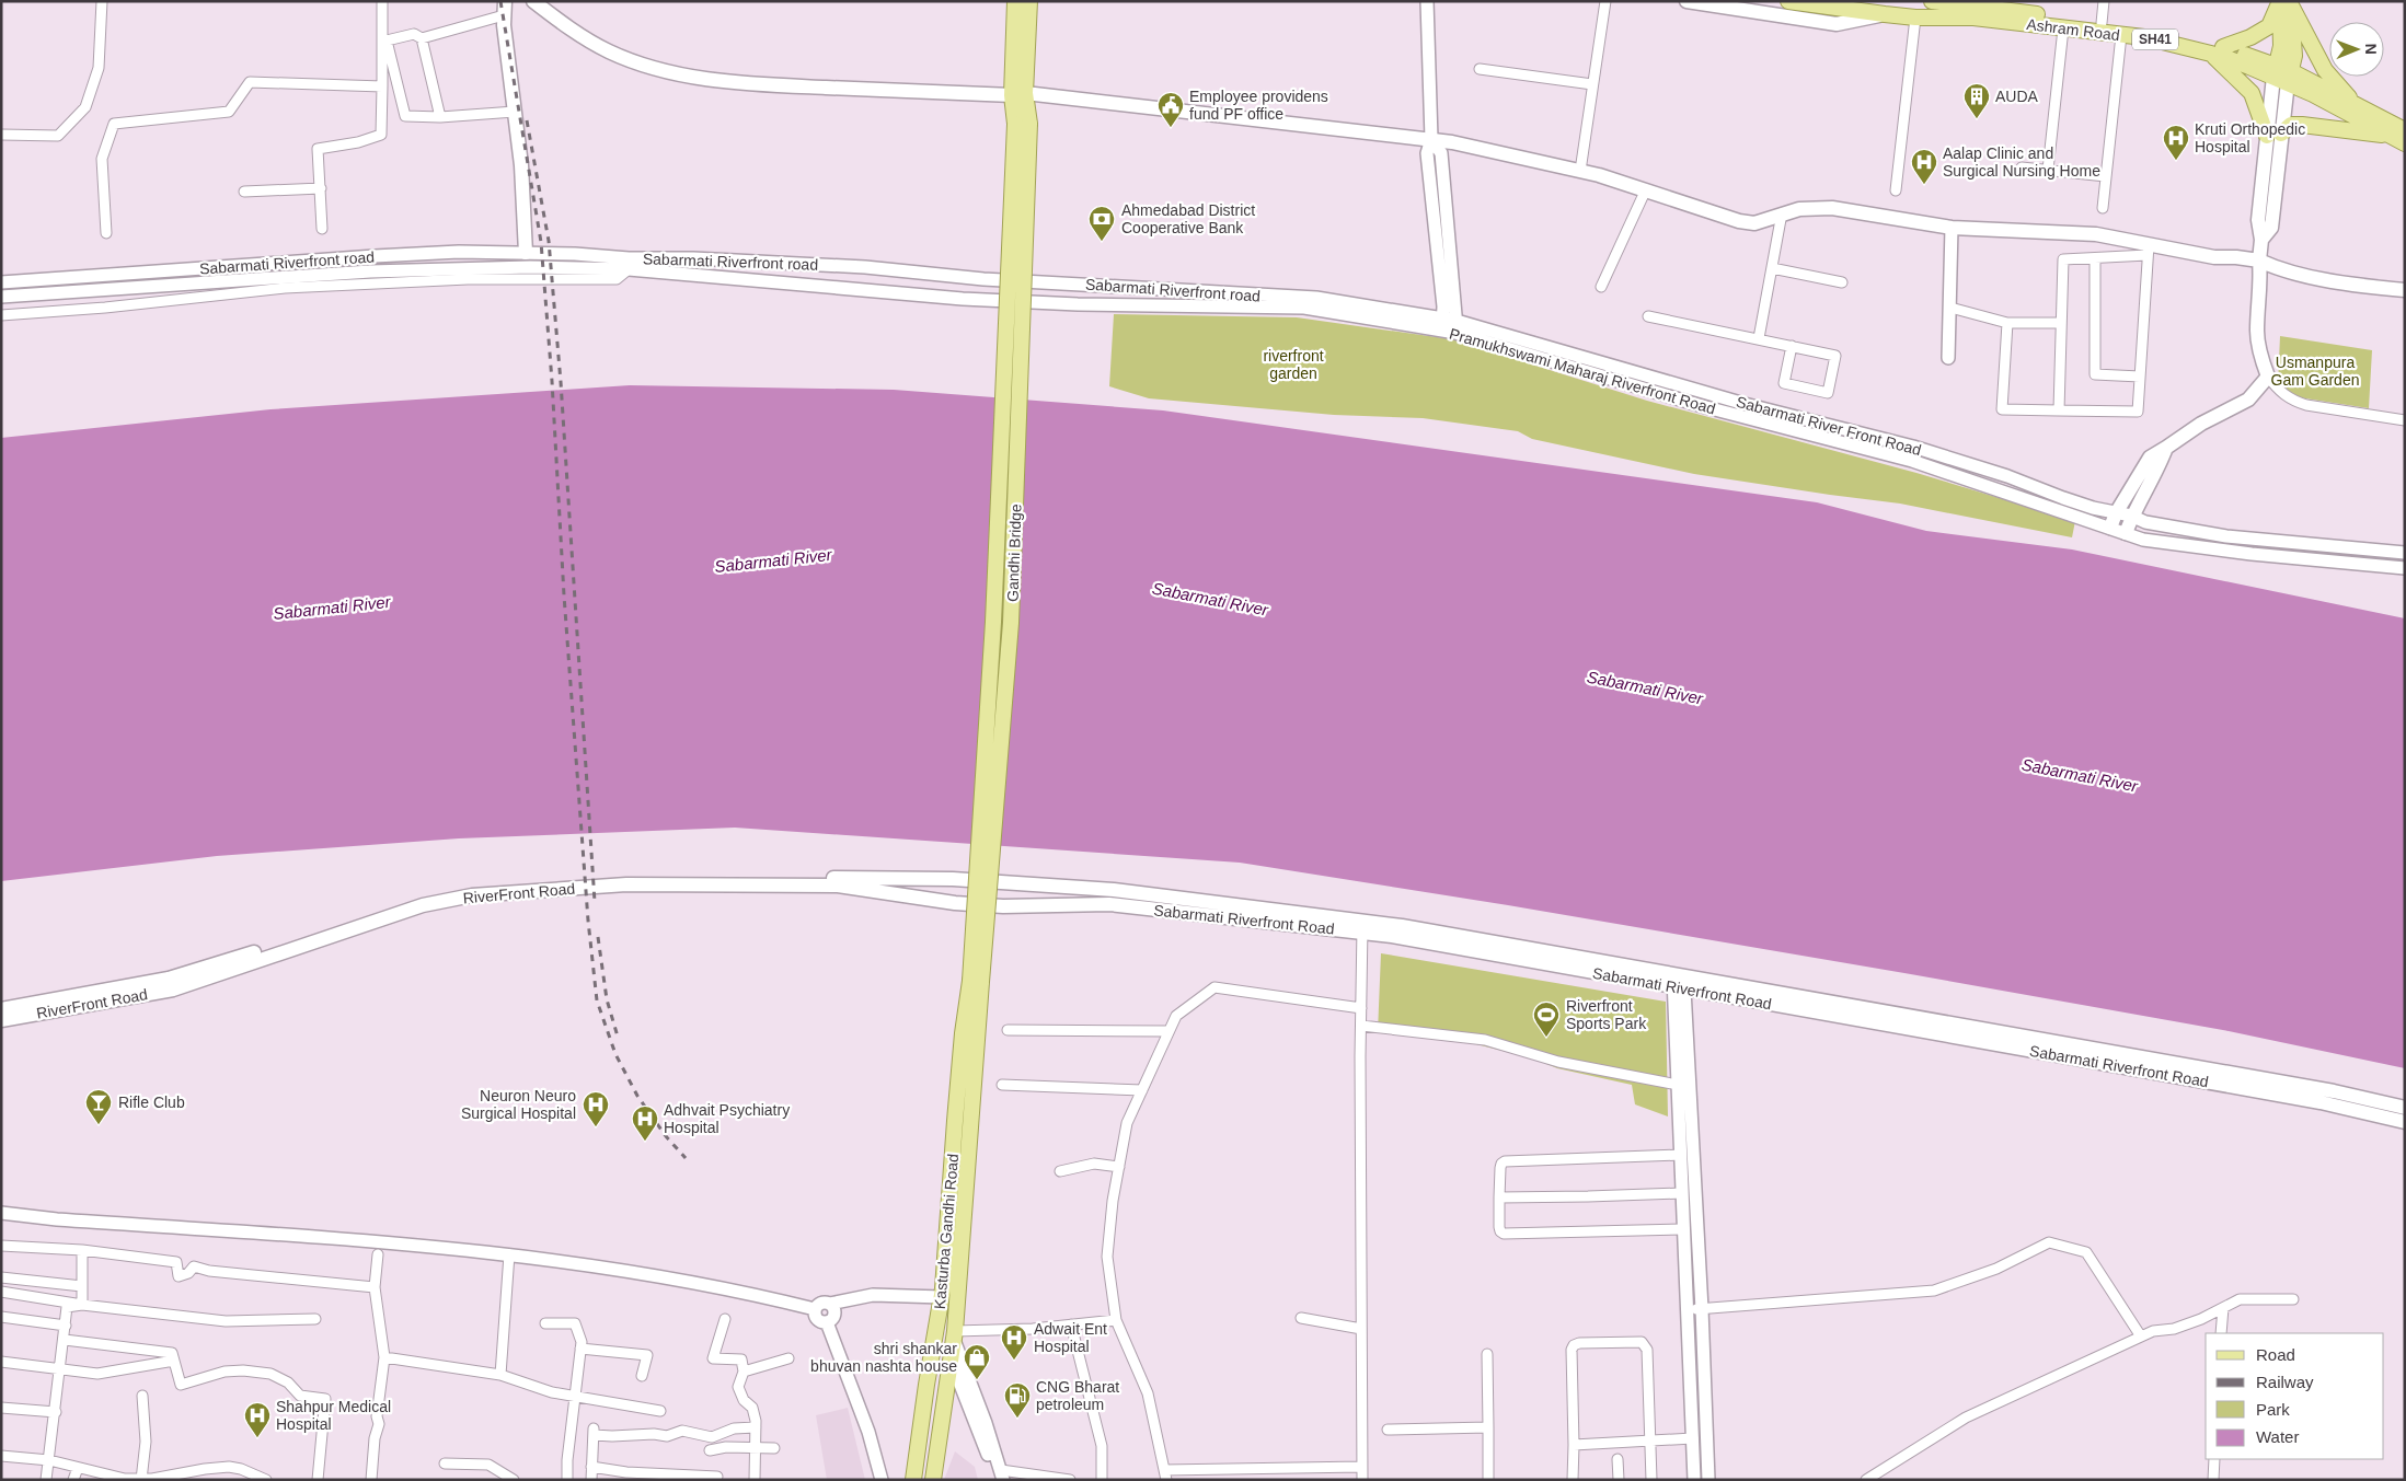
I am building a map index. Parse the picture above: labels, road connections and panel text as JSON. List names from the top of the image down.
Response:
{
  "streets": {
    "main road": [
      "Ashram Road",
      "SH41",
      "Gandhi Bridge",
      "RiverFront Road",
      "Sabarmati Riverfront Road",
      "Kasturba Gandhi Road"
    ],
    "street": ["Sabarmati Riverfront road", "Pramukhswami Maharaj Riverfront Road", "Sabarmati River Front Road"]
  },
  "crossings": [
    ["Ashram Road", "SH41"],
    ["Sabarmati Riverfront road", "Pramukhswami Maharaj Riverfront Road"],
    ["Sabarmati Riverfront road", "Sabarmati River Front Road"],
    ["Pramukhswami Maharaj Riverfront Road", "Sabarmati River Front Road"],
    ["Gandhi Bridge", "Kasturba Gandhi Road"],
    ["RiverFront Road", "Sabarmati Riverfront Road"]
  ],
  "water": ["Sabarmati River"],
  "parks": ["riverfront garden", "Usmanpura Gam Garden"],
  "places": {
    "building": ["AUDA"],
    "public building": ["Employee providens fund PF office"],
    "hospital": [
      "Kruti Orthopedic Hospital",
      "Aalap Clinic and Surgical Nursing Home",
      "Neuron Neuro Surgical Hospital",
      "Adhvait Psychiatry Hospital",
      "Adwait Ent Hospital",
      "Shahpur Medical Hospital"
    ],
    "bank": ["Ahmedabad District Cooperative Bank"],
    "sports": ["Riverfront Sports Park"],
    "bar": ["Rifle Club"],
    "shop": ["shri shankar bhuvan nashta house"],
    "fuel station": ["CNG Bharat petroleum"]
  },
  "legend": [
    "Road",
    "Railway",
    "Park",
    "Water"
  ],
  "north": "right"
}
